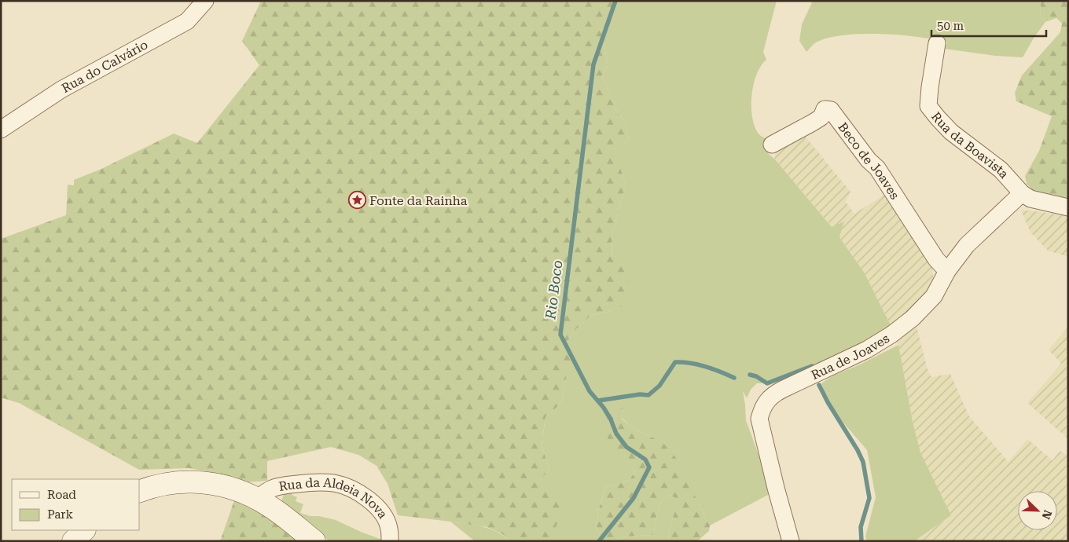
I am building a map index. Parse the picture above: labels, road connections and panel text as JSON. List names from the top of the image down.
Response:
{
  "streets": {
    "street": [
      "Rua do Calvário",
      "Rua da Boavista",
      "Beco de Joaves",
      "Rua de Joaves",
      "Rua da Aldeia Nova"
    ]
  },
  "crossings": [
    ["Rua da Boavista", "Rua de Joaves"],
    ["Beco de Joaves", "Rua de Joaves"]
  ],
  "water": ["Rio Boco"],
  "places": {
    "place": ["Fonte da Rainha"]
  },
  "legend": ["Road", "Park"],
  "scale_bar": "50 m",
  "north": "bottom right"
}
